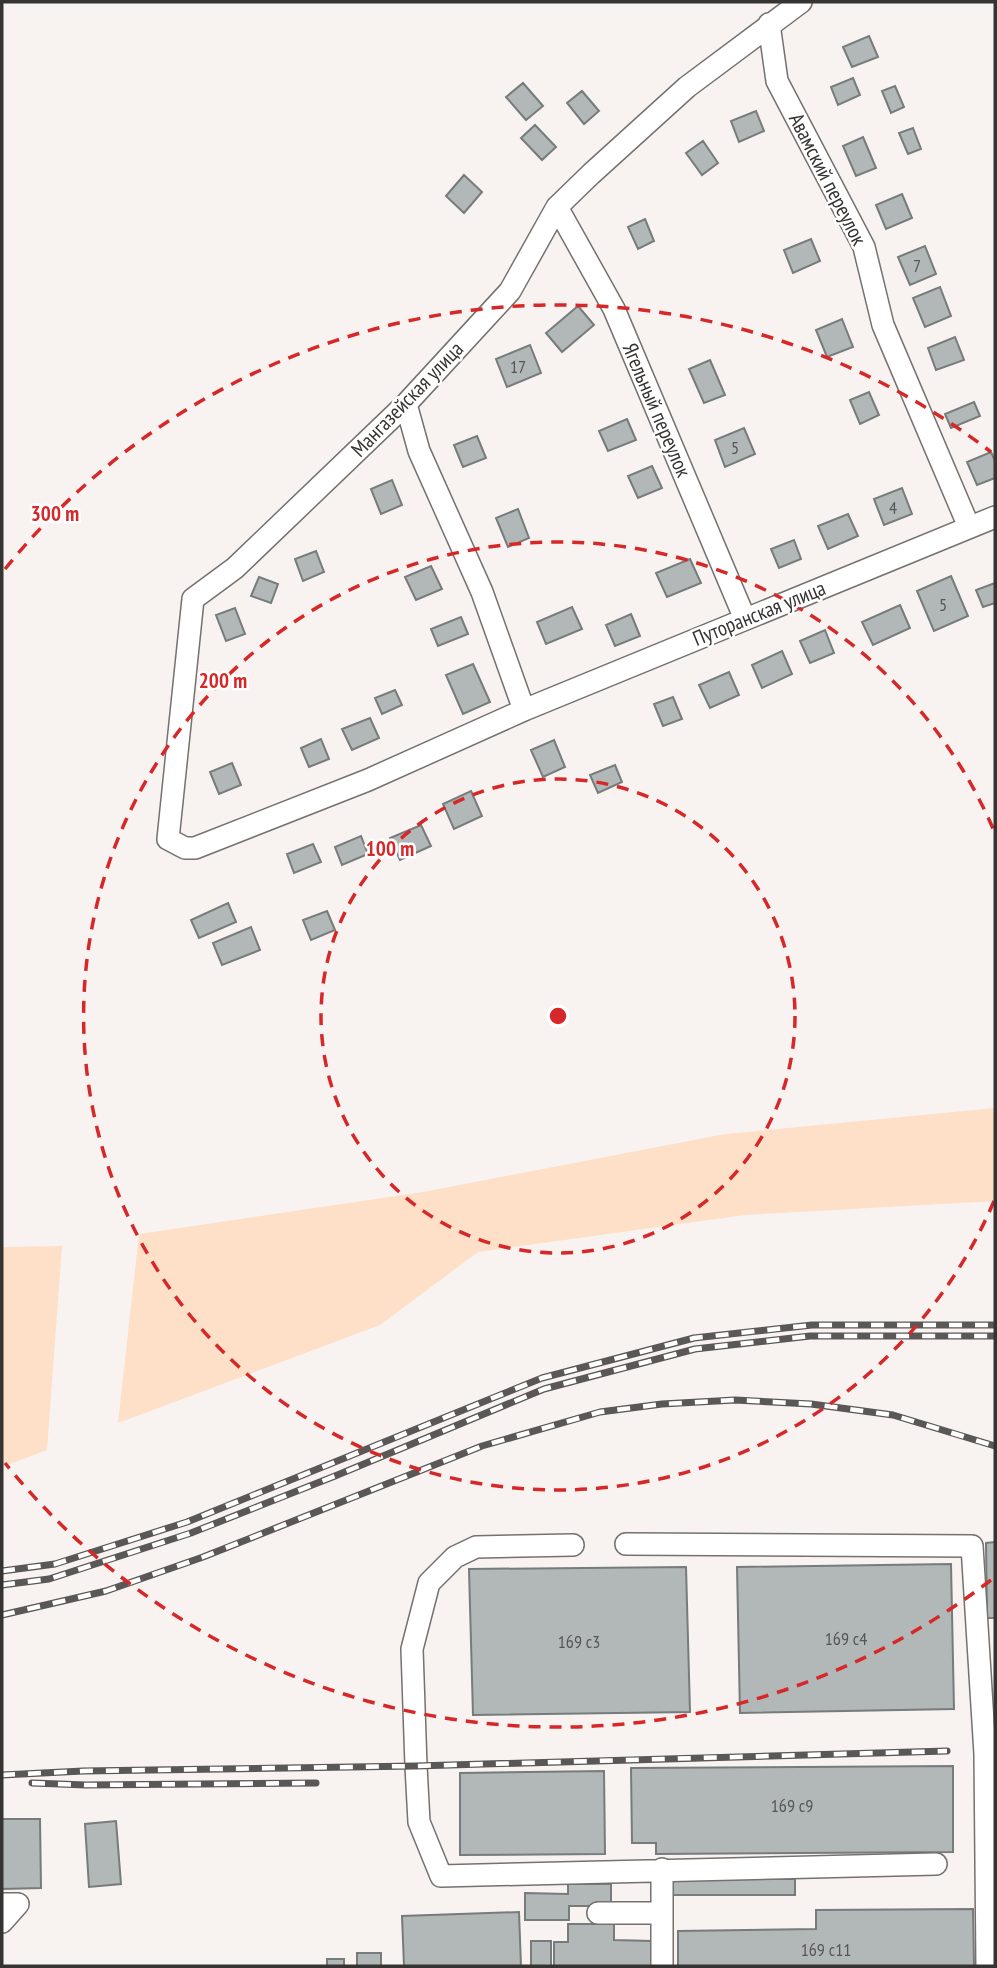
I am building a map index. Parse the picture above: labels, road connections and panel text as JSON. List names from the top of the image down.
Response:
{
  "streets": {
    "street": [
      "Авамский переулок",
      "Мангазейская улица",
      "Ягельный переулок",
      "Путоранская улица"
    ]
  },
  "crossings": [
    ["Авамский переулок", "Мангазейская улица"],
    ["Авамский переулок", "Путоранская улица"],
    ["Мангазейская улица", "Ягельный переулок"],
    ["Мангазейская улица", "Путоранская улица"],
    ["Ягельный переулок", "Путоранская улица"]
  ],
  "house_numbers": [
    "7",
    "17",
    "5",
    "4",
    "5",
    "169 с4",
    "169 с3",
    "169 с9",
    "169 с11"
  ],
  "rings": ["300 m", "200 m", "100 m"]
}
